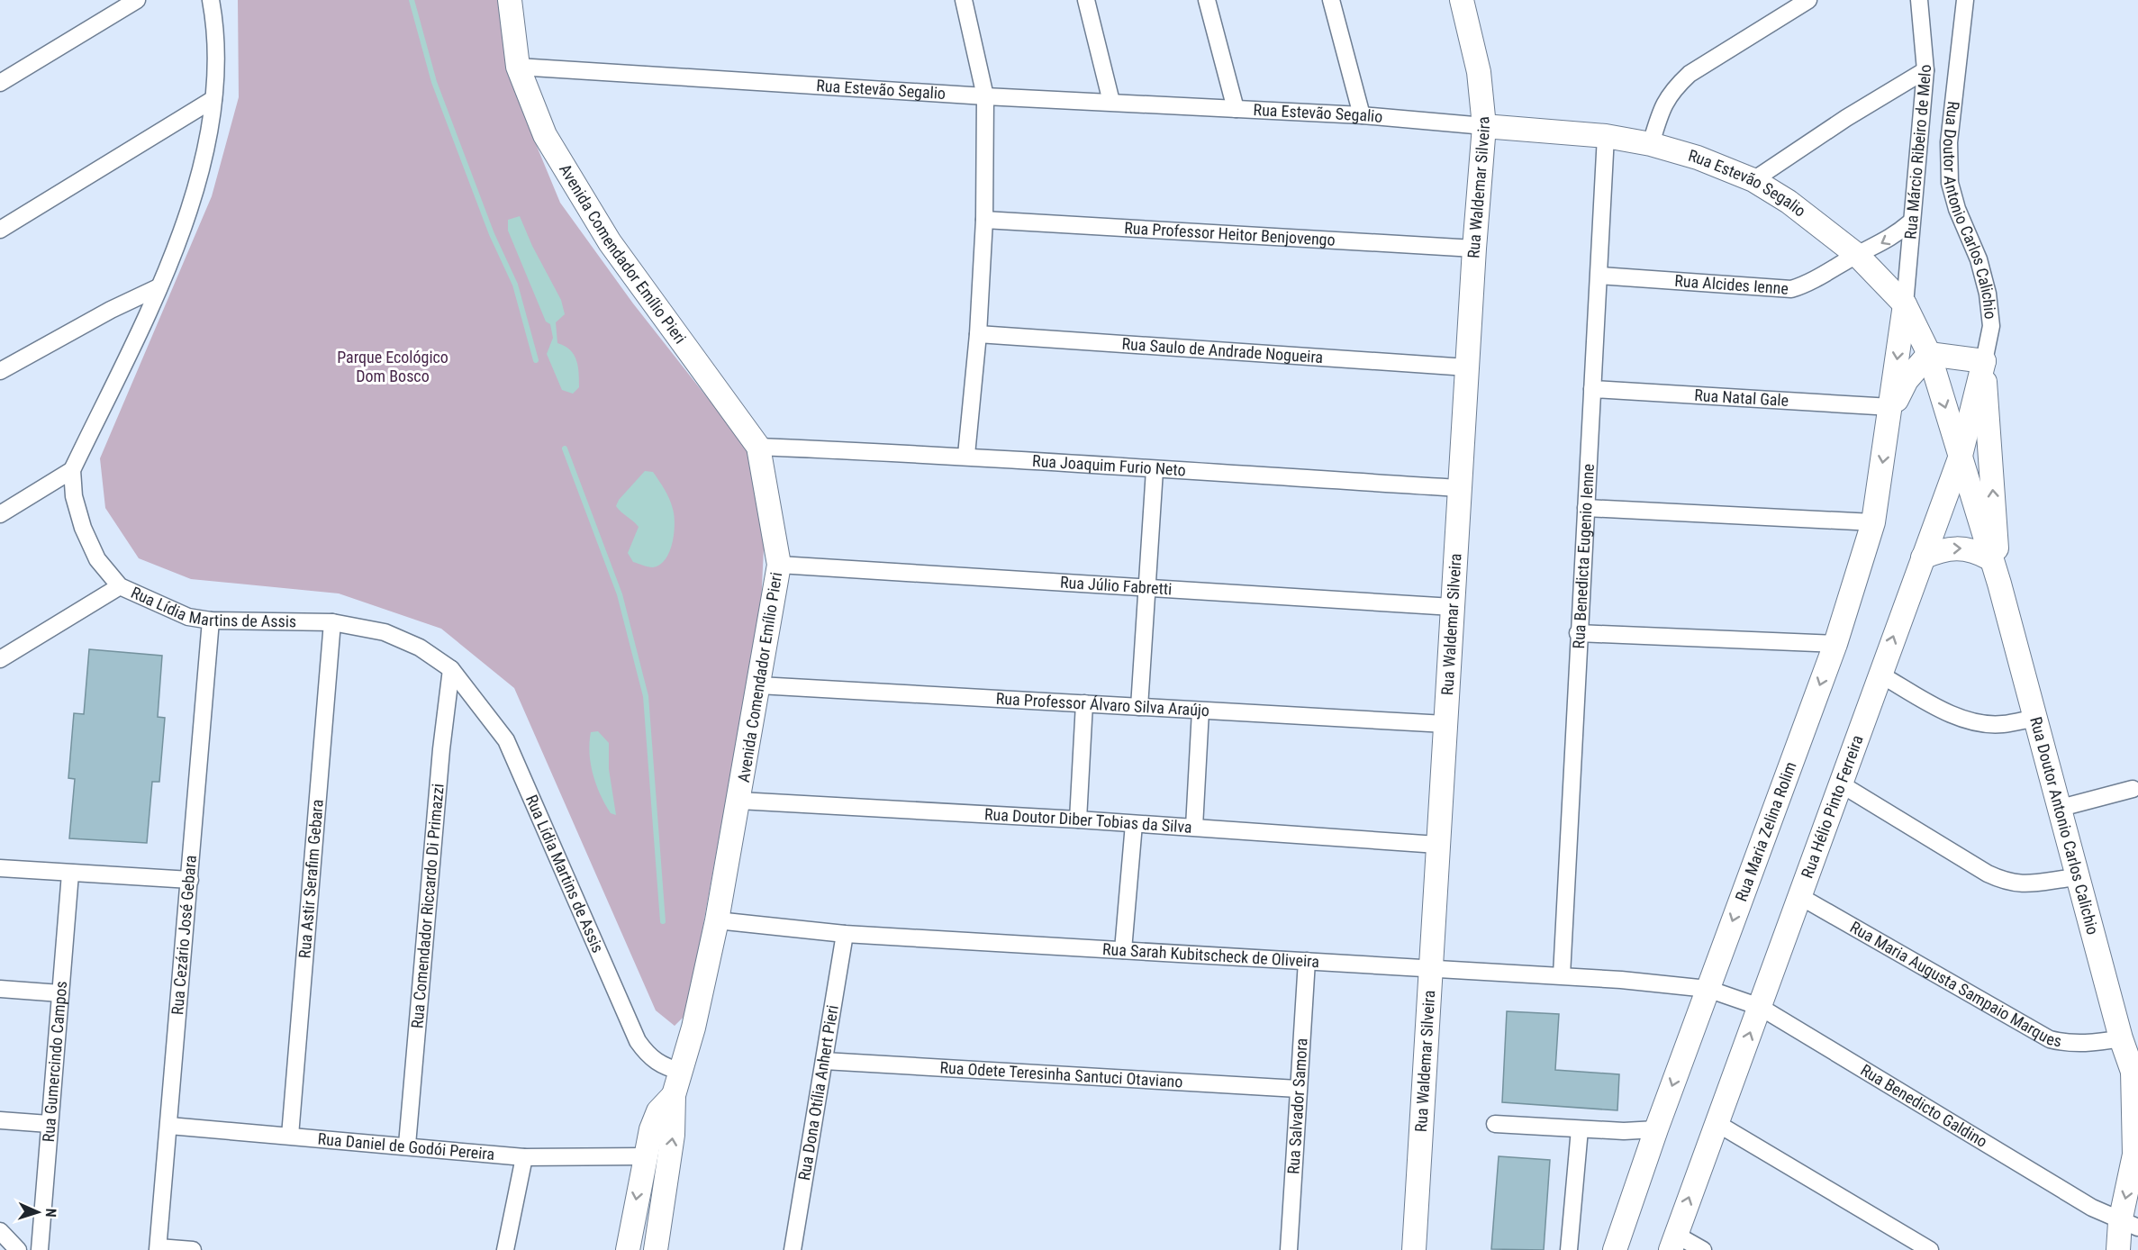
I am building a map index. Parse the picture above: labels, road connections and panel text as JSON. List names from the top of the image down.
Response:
{
  "streets": {
    "street": [
      "Rua Estevão Segalio",
      "Rua Márcio Ribeiro de Melo",
      "Rua Waldemar Silveira",
      "Rua Doutor Antonio Carlos Calichio",
      "Rua Professor Heitor Benjovengo",
      "Avenida Comendador Emílio Pieri",
      "Rua Alcides Ienne",
      "Rua Saulo de Andrade Nogueira",
      "Rua Natal Gale",
      "Rua Joaquim Furio Neto",
      "Rua Benedicta Eugenio Ienne",
      "Rua Júlio Fabretti",
      "Rua Lídia Martins de Assis",
      "Rua Professor Álvaro Silva Araújo",
      "Rua Hélio Pinto Ferreira",
      "Rua Doutor Diber Tobias da Silva",
      "Rua Maria Zelina Rolim",
      "Rua Astir Serafim Gebara",
      "Rua Comendador Riccardo Di Primazzi",
      "Rua Cezário José Gebara",
      "Rua Sarah Kubitscheck de Oliveira",
      "Rua Maria Augusta Sampaio Marques",
      "Rua Gumercindo Campos",
      "Rua Odete Teresinha Santuci Otaviano",
      "Rua Dona Otília Anhert Pieri",
      "Rua Salvador Samora",
      "Rua Benedicto Galdino",
      "Rua Daniel de Godói Pereira"
    ]
  },
  "crossings": [
    ["Rua Estevão Segalio", "Rua Márcio Ribeiro de Melo"],
    ["Rua Estevão Segalio", "Rua Waldemar Silveira"],
    ["Rua Estevão Segalio", "Rua Doutor Antonio Carlos Calichio"],
    ["Rua Estevão Segalio", "Avenida Comendador Emílio Pieri"],
    ["Rua Estevão Segalio", "Rua Alcides Ienne"],
    ["Rua Estevão Segalio", "Rua Benedicta Eugenio Ienne"],
    ["Rua Estevão Segalio", "Rua Hélio Pinto Ferreira"],
    ["Rua Estevão Segalio", "Rua Maria Zelina Rolim"],
    ["Rua Márcio Ribeiro de Melo", "Rua Alcides Ienne"],
    ["Rua Márcio Ribeiro de Melo", "Rua Maria Zelina Rolim"],
    ["Rua Waldemar Silveira", "Rua Professor Heitor Benjovengo"],
    ["Rua Waldemar Silveira", "Rua Saulo de Andrade Nogueira"],
    ["Rua Waldemar Silveira", "Rua Joaquim Furio Neto"],
    ["Rua Waldemar Silveira", "Rua Júlio Fabretti"],
    ["Rua Waldemar Silveira", "Rua Professor Álvaro Silva Araújo"],
    ["Rua Waldemar Silveira", "Rua Doutor Diber Tobias da Silva"],
    ["Rua Waldemar Silveira", "Rua Sarah Kubitscheck de Oliveira"],
    ["Rua Doutor Antonio Carlos Calichio", "Rua Hélio Pinto Ferreira"],
    ["Rua Doutor Antonio Carlos Calichio", "Rua Maria Augusta Sampaio Marques"],
    ["Rua Doutor Antonio Carlos Calichio", "Rua Benedicto Galdino"],
    ["Avenida Comendador Emílio Pieri", "Rua Joaquim Furio Neto"],
    ["Avenida Comendador Emílio Pieri", "Rua Júlio Fabretti"],
    ["Avenida Comendador Emílio Pieri", "Rua Lídia Martins de Assis"],
    ["Avenida Comendador Emílio Pieri", "Rua Professor Álvaro Silva Araújo"],
    ["Avenida Comendador Emílio Pieri", "Rua Doutor Diber Tobias da Silva"],
    ["Avenida Comendador Emílio Pieri", "Rua Sarah Kubitscheck de Oliveira"],
    ["Rua Alcides Ienne", "Rua Benedicta Eugenio Ienne"],
    ["Rua Natal Gale", "Rua Benedicta Eugenio Ienne"],
    ["Rua Natal Gale", "Rua Maria Zelina Rolim"],
    ["Rua Benedicta Eugenio Ienne", "Rua Sarah Kubitscheck de Oliveira"],
    ["Rua Lídia Martins de Assis", "Rua Astir Serafim Gebara"],
    ["Rua Lídia Martins de Assis", "Rua Comendador Riccardo Di Primazzi"],
    ["Rua Lídia Martins de Assis", "Rua Cezário José Gebara"],
    ["Rua Hélio Pinto Ferreira", "Rua Maria Augusta Sampaio Marques"],
    ["Rua Hélio Pinto Ferreira", "Rua Benedicto Galdino"],
    ["Rua Maria Zelina Rolim", "Rua Sarah Kubitscheck de Oliveira"],
    ["Rua Maria Zelina Rolim", "Rua Benedicto Galdino"],
    ["Rua Astir Serafim Gebara", "Rua Daniel de Godói Pereira"],
    ["Rua Comendador Riccardo Di Primazzi", "Rua Daniel de Godói Pereira"],
    ["Rua Cezário José Gebara", "Rua Daniel de Godói Pereira"],
    ["Rua Sarah Kubitscheck de Oliveira", "Rua Dona Otília Anhert Pieri"],
    ["Rua Sarah Kubitscheck de Oliveira", "Rua Salvador Samora"],
    ["Rua Sarah Kubitscheck de Oliveira", "Rua Benedicto Galdino"],
    ["Rua Odete Teresinha Santuci Otaviano", "Rua Dona Otília Anhert Pieri"],
    ["Rua Odete Teresinha Santuci Otaviano", "Rua Salvador Samora"]
  ],
  "one_way": ["Rua Hélio Pinto Ferreira", "Rua Maria Zelina Rolim"],
  "parks": ["Parque Ecológico Dom Bosco"],
  "north": "right"
}
